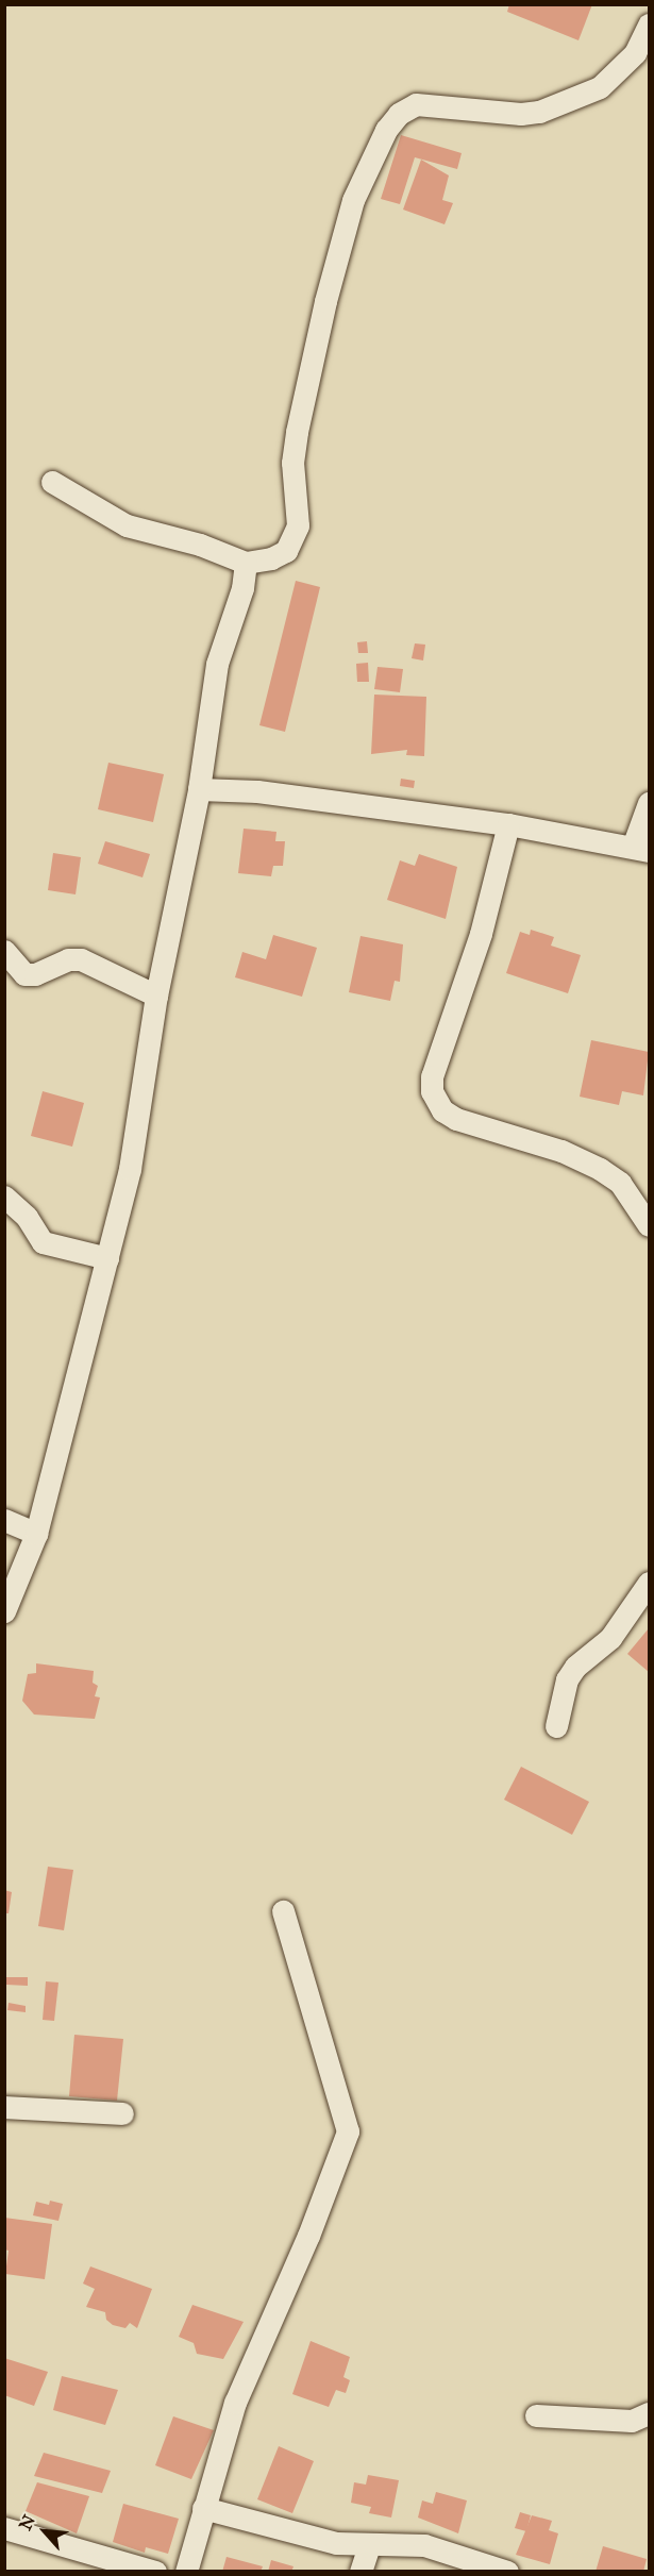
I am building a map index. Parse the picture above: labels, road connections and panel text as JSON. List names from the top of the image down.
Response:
{
  "north": "top left"
}
